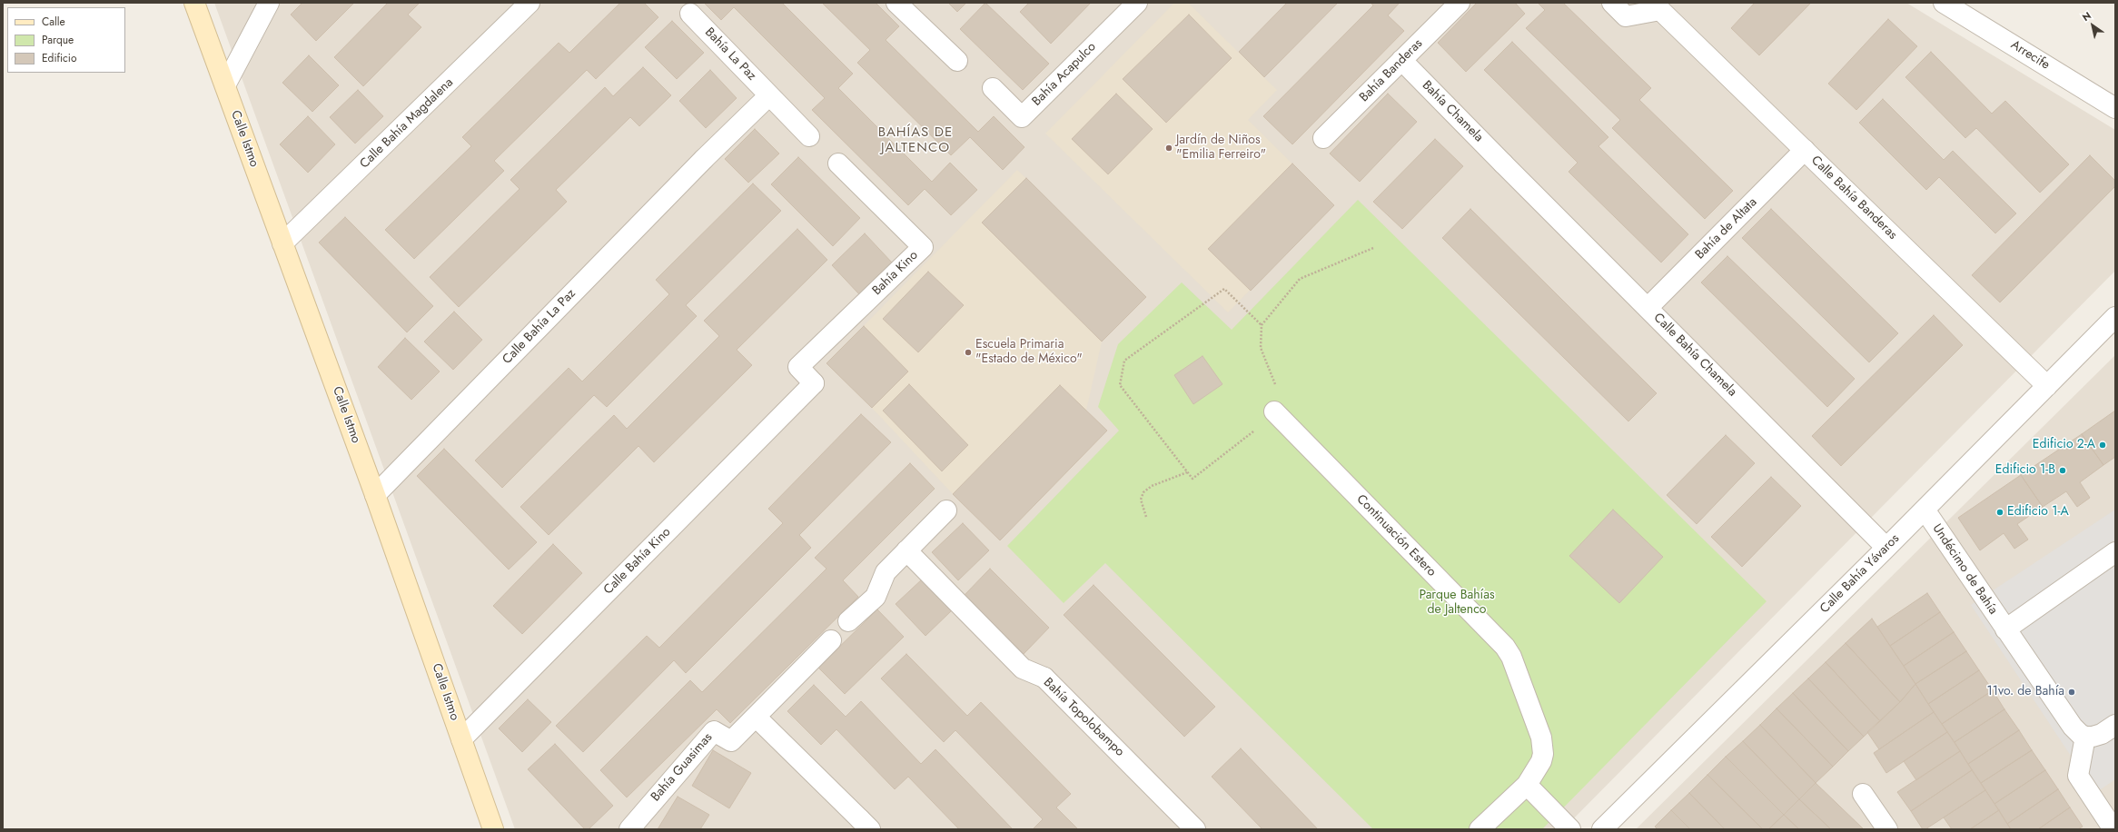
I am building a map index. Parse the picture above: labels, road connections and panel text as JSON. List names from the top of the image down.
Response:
{
  "streets": {
    "main road": ["Calle Istmo"],
    "street": [
      "Bahía La Paz",
      "Arrecife",
      "Bahía Banderas",
      "Bahía Acapulco",
      "Bahía Chamela",
      "Calle Bahía Magdalena",
      "Calle Bahía Banderas",
      "Bahía de Altata",
      "Bahía Kino",
      "Calle Bahía La Paz",
      "Calle Bahía Chamela",
      "Continuación Estero",
      "Calle Bahía Kino",
      "Undécimo de Bahía",
      "Calle Bahía Yávaros",
      "Bahía Topolobampo",
      "Bahía Guasimas"
    ]
  },
  "crossings": [
    ["Bahía La Paz", "Calle Bahía La Paz"],
    ["Bahía Banderas", "Bahía Chamela"],
    ["Bahía Chamela", "Calle Bahía Chamela"],
    ["Calle Bahía Magdalena", "Calle Istmo"],
    ["Calle Istmo", "Calle Bahía La Paz"],
    ["Calle Istmo", "Calle Bahía Kino"],
    ["Calle Bahía Banderas", "Bahía de Altata"],
    ["Calle Bahía Banderas", "Calle Bahía Yávaros"],
    ["Bahía de Altata", "Calle Bahía Chamela"],
    ["Bahía Kino", "Calle Bahía Kino"],
    ["Calle Bahía Chamela", "Calle Bahía Yávaros"],
    ["Undécimo de Bahía", "Calle Bahía Yávaros"]
  ],
  "districts": ["BAHÍAS DE JALTENCO"],
  "parks": ["Parque Bahías de Jaltenco"],
  "places": [
    "Jardín de Niños \"Emilia Ferreiro\"",
    "Escuela Primaria \"Estado de México\"",
    "Edificio 2-A",
    "Edificio 1-B",
    "Edificio 1-A",
    "11vo. de Bahía"
  ],
  "legend": ["Calle", "Parque", "Edificio"],
  "north": "top left"
}
